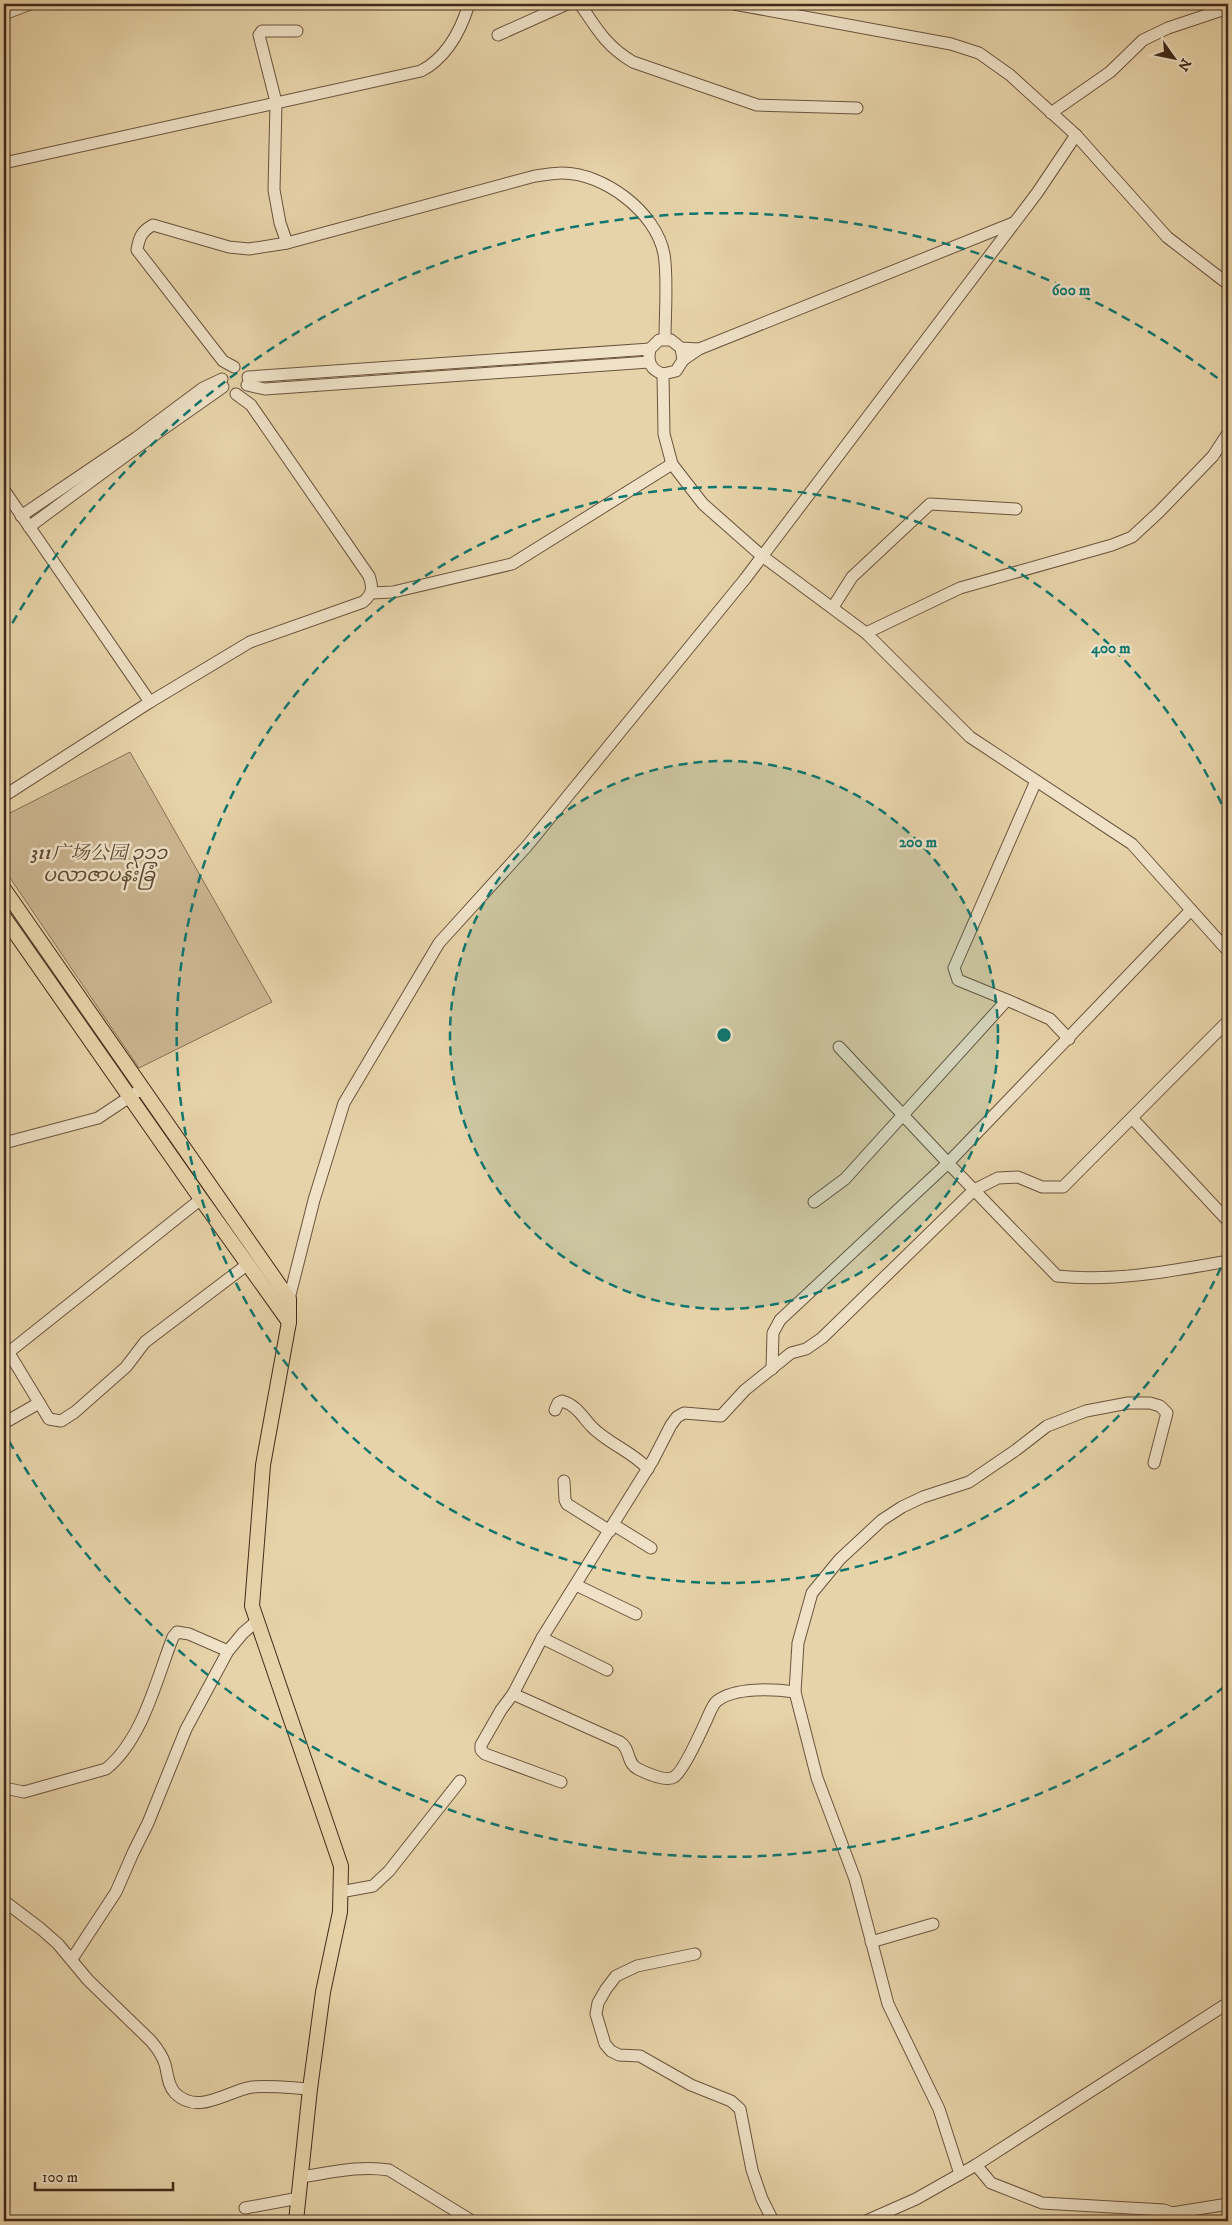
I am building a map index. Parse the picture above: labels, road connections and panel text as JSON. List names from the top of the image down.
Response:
{
  "parks": ["311广场公园 ၃၁၁ ပလာဇာပန်းခြံ"],
  "scale_bar": "100 m",
  "north": "bottom right",
  "rings": ["600 m", "400 m", "200 m"]
}
